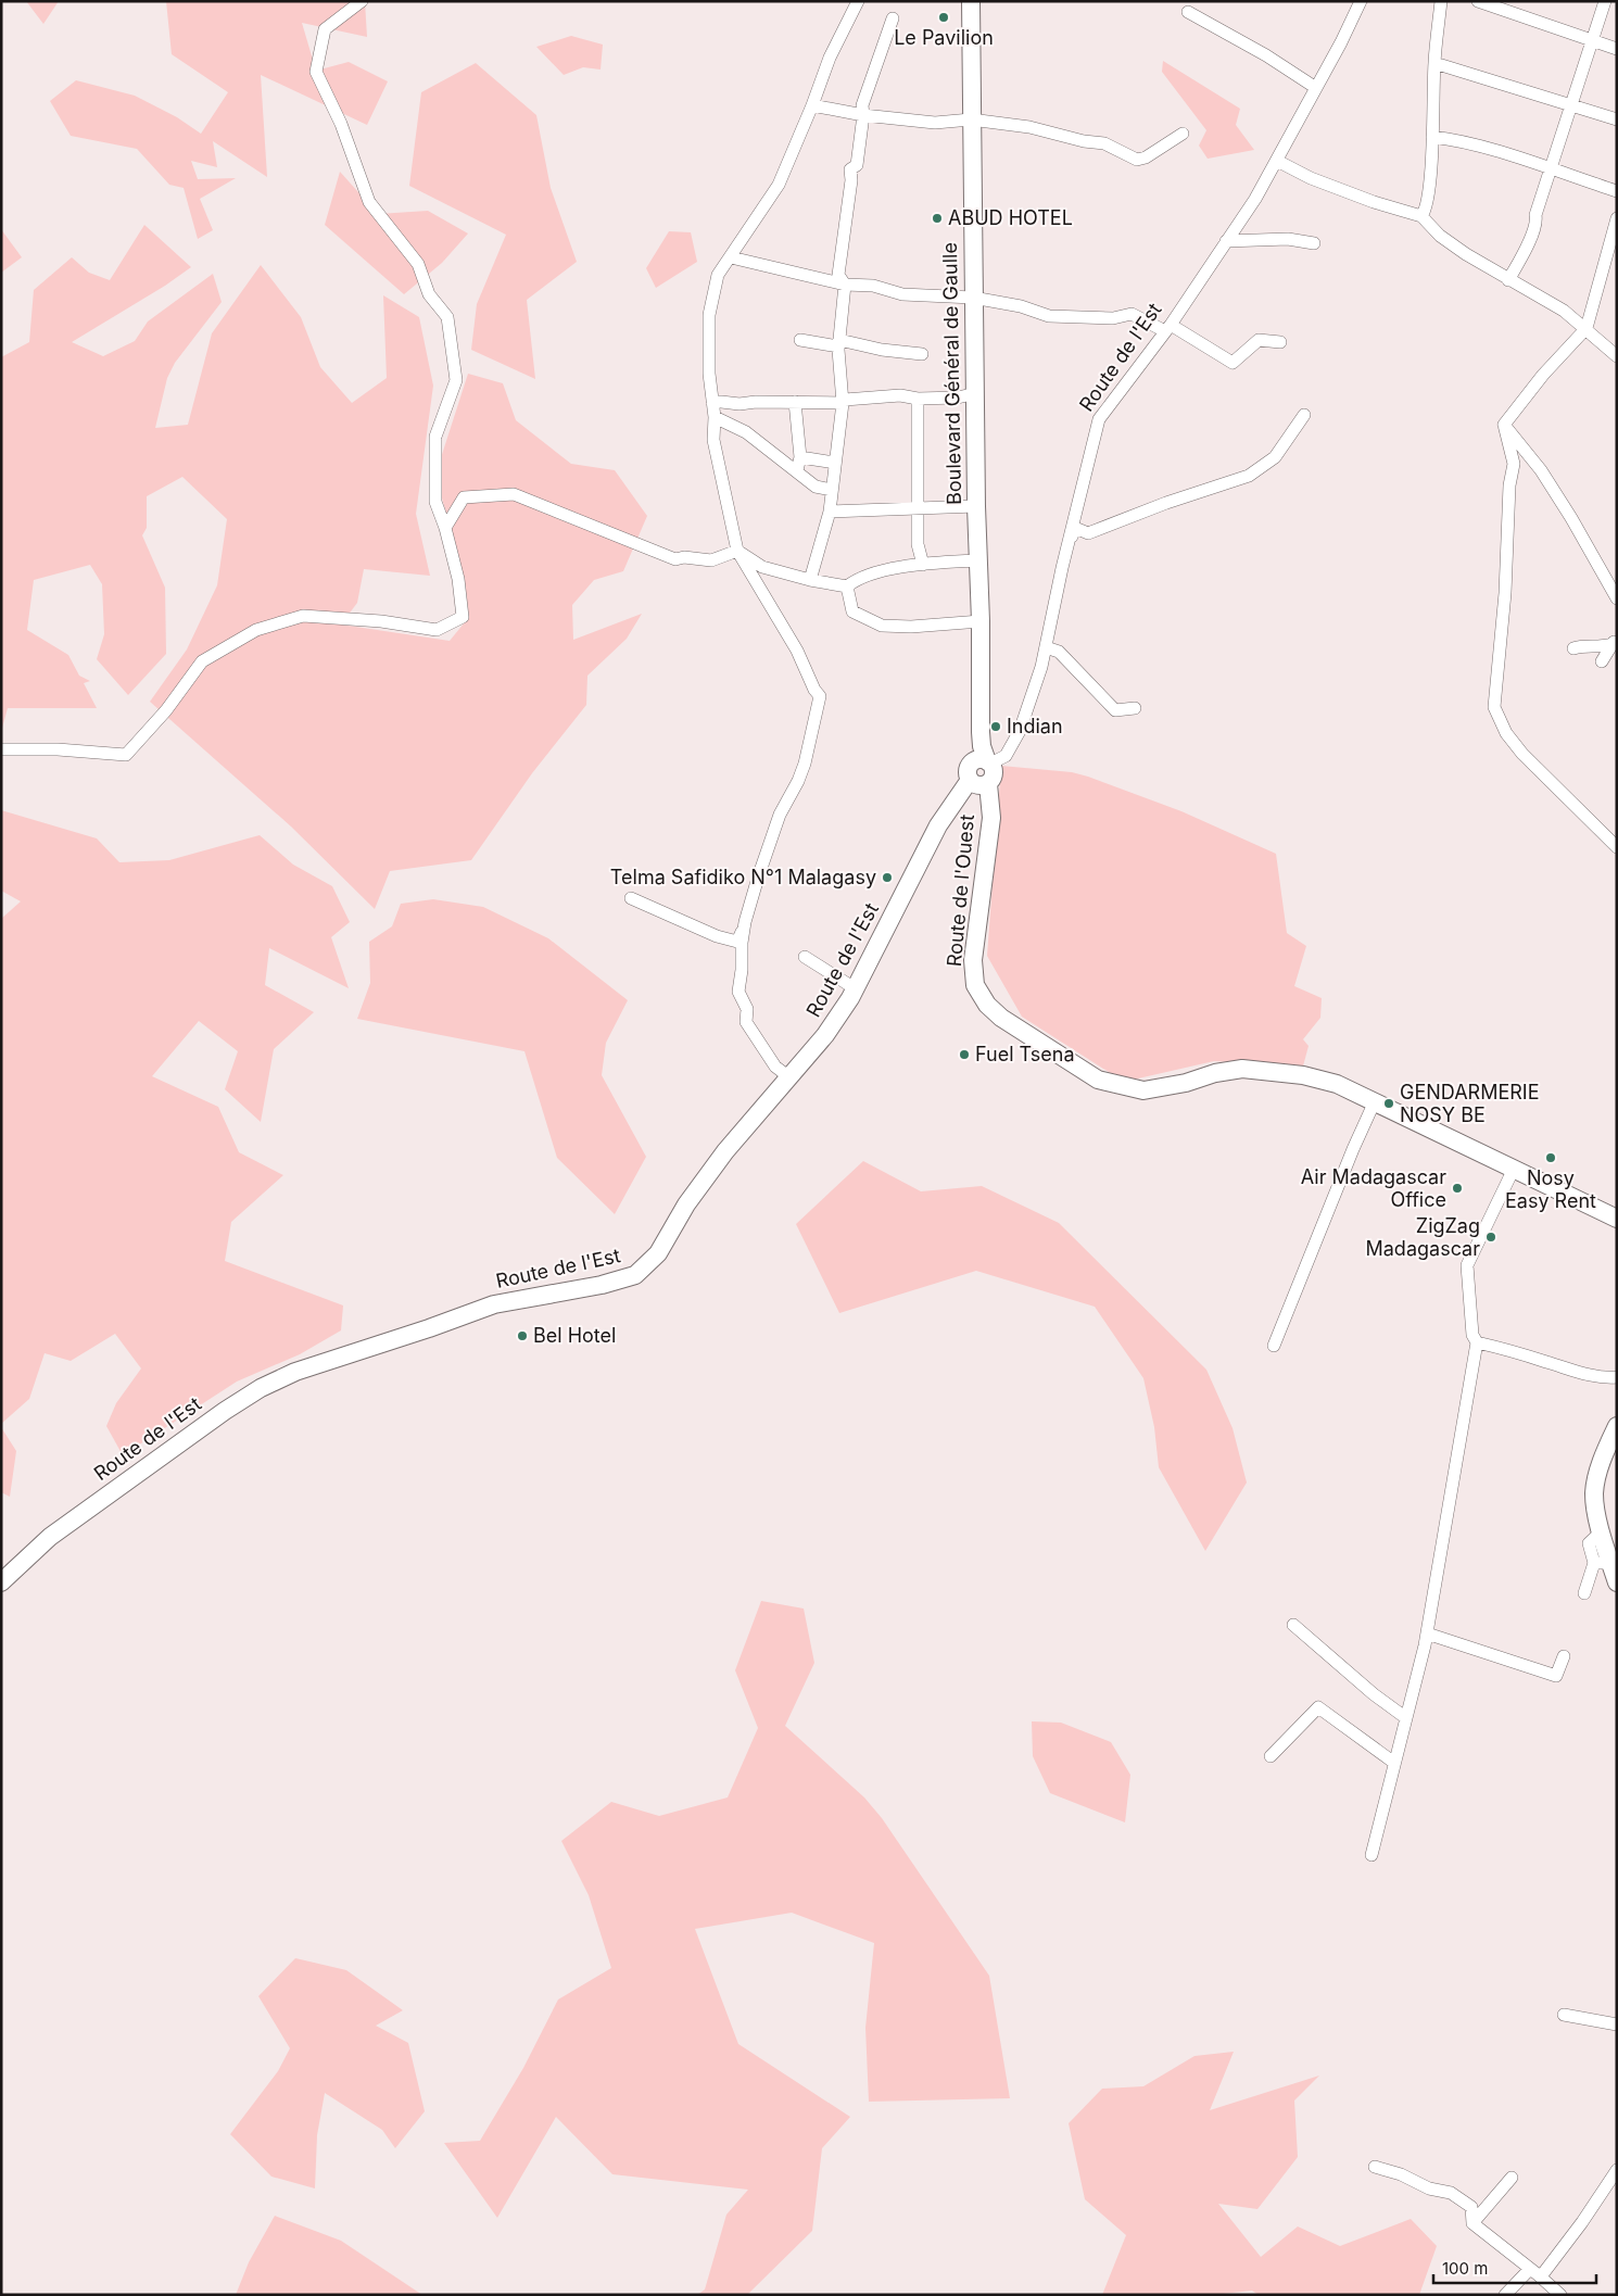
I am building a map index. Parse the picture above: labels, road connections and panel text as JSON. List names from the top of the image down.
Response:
{
  "streets": {
    "main road": ["Route de l'Est", "Boulevard Général de Gaulle", "Route de l'Ouest"]
  },
  "crossings": [
    ["Route de l'Est", "Boulevard Général de Gaulle"],
    ["Route de l'Est", "Route de l'Ouest"],
    ["Boulevard Général de Gaulle", "Route de l'Ouest"]
  ],
  "places": [
    "Le Pavilion",
    "ABUD HOTEL",
    "Indian",
    "Telma Safidiko N°1 Malagasy",
    "Fuel Tsena",
    "GENDARMERIE NOSY BE",
    "Nosy Easy Rent",
    "Air Madagascar Office",
    "ZigZag Madagascar",
    "Bel Hotel"
  ],
  "scale_bar": "100 m"
}
